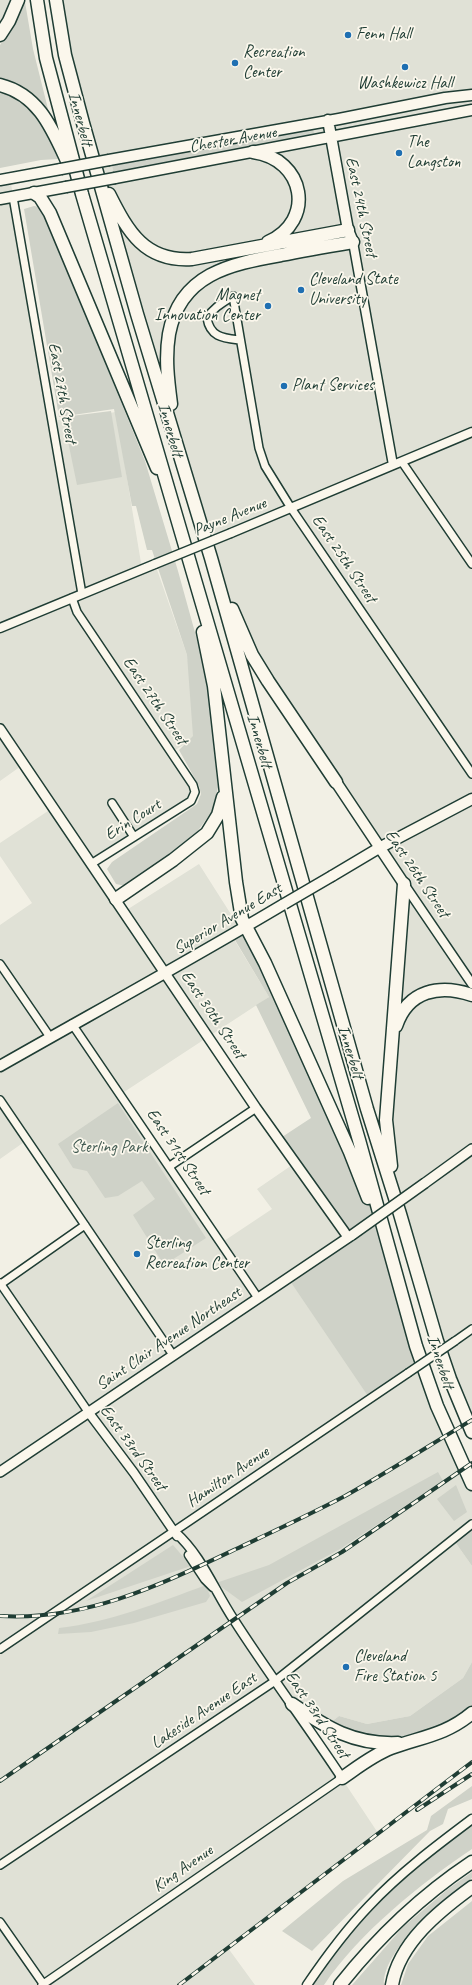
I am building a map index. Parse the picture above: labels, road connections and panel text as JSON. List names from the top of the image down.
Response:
{
  "streets": {
    "highway": ["Innerbelt"],
    "main road": [
      "Chester Avenue",
      "East 24th Street",
      "East 26th Street",
      "Superior Avenue East",
      "East 30th Street",
      "Saint Clair Avenue Northeast"
    ],
    "street": [
      "East 27th Street",
      "Payne Avenue",
      "East 25th Street",
      "Erin Court",
      "East 31st Street",
      "East 33rd Street",
      "Hamilton Avenue",
      "Lakeside Avenue East",
      "King Avenue"
    ]
  },
  "crossings": [
    ["Chester Avenue", "East 24th Street"],
    ["Chester Avenue", "East 27th Street"],
    ["East 24th Street", "Payne Avenue"],
    ["East 27th Street", "Payne Avenue"],
    ["East 27th Street", "Erin Court"],
    ["Payne Avenue", "East 25th Street"],
    ["Erin Court", "East 30th Street"],
    ["East 26th Street", "Superior Avenue East"],
    ["Superior Avenue East", "East 30th Street"],
    ["Superior Avenue East", "East 31st Street"],
    ["East 30th Street", "Saint Clair Avenue Northeast"],
    ["East 31st Street", "Saint Clair Avenue Northeast"],
    ["Saint Clair Avenue Northeast", "East 33rd Street"],
    ["East 33rd Street", "Hamilton Avenue"],
    ["East 33rd Street", "Lakeside Avenue East"],
    ["East 33rd Street", "King Avenue"]
  ],
  "parks": ["Sterling Park"],
  "places": [
    "Fenn Hall",
    "Recreation Center",
    "Washkewicz Hall",
    "The Langston",
    "Cleveland State University",
    "Magnet Innovation Center",
    "Plant Services",
    "Sterling Recreation Center",
    "Cleveland Fire Station 5"
  ]
}
